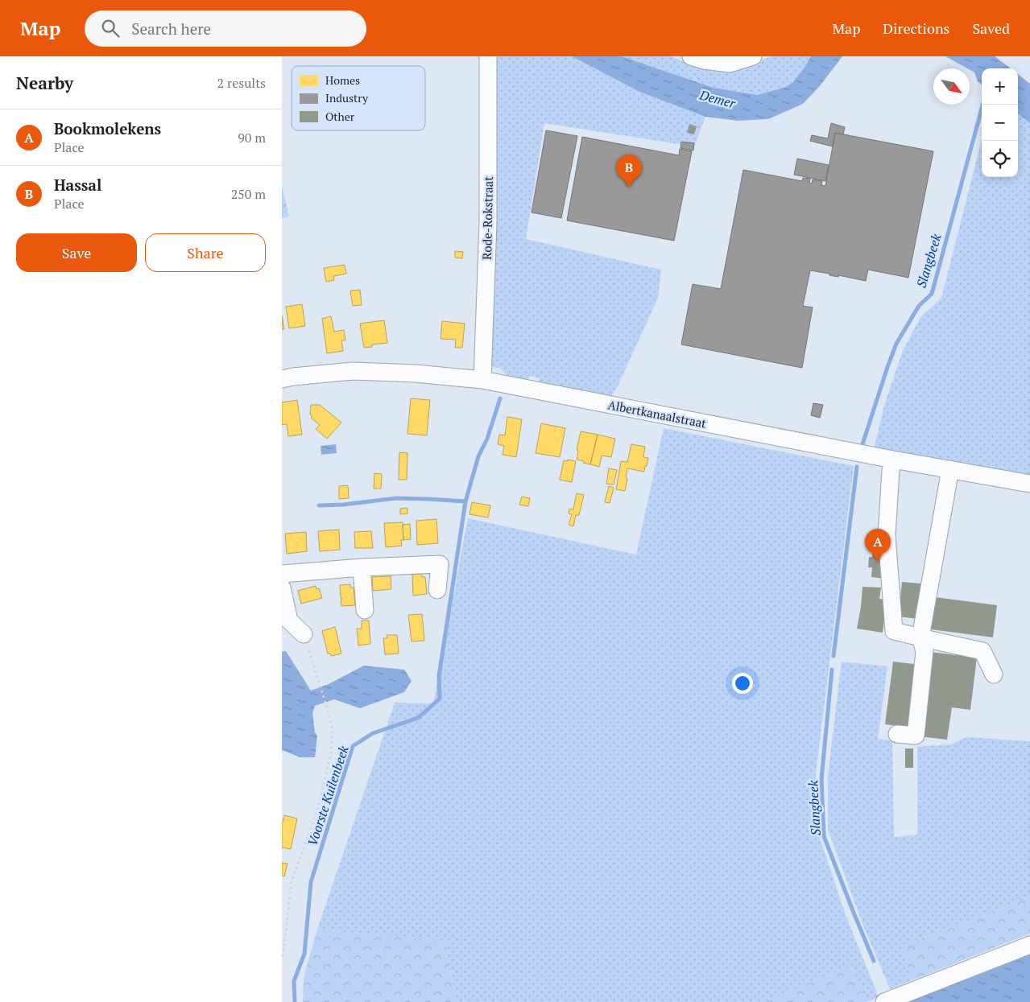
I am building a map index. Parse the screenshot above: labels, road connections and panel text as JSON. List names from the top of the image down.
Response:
{
  "streets": {
    "street": ["Rode-Rokstraat", "Albertkanaalstraat"]
  },
  "crossings": [
    ["Rode-Rokstraat", "Albertkanaalstraat"]
  ],
  "water": ["Demer", "Slangbeek", "Voorste Kuilenbeek"],
  "legend": ["Homes", "Industry", "Other"],
  "north": "bottom right",
  "page": {
    "header": "Map",
    "search": "Search here",
    "nav": ["Map", "Directions", "Saved"],
    "heading": ["Nearby", "2 results"],
    "map_buttons": ["+", "−"],
    "list": [
      {
        "mark": "A",
        "name": "Bookmolekens",
        "note": "Place",
        "value": "90 m"
      },
      {
        "mark": "B",
        "name": "Hassal",
        "note": "Place",
        "value": "250 m"
      }
    ],
    "pins": ["B", "A"],
    "buttons": ["Save", "Share"]
  }
}
